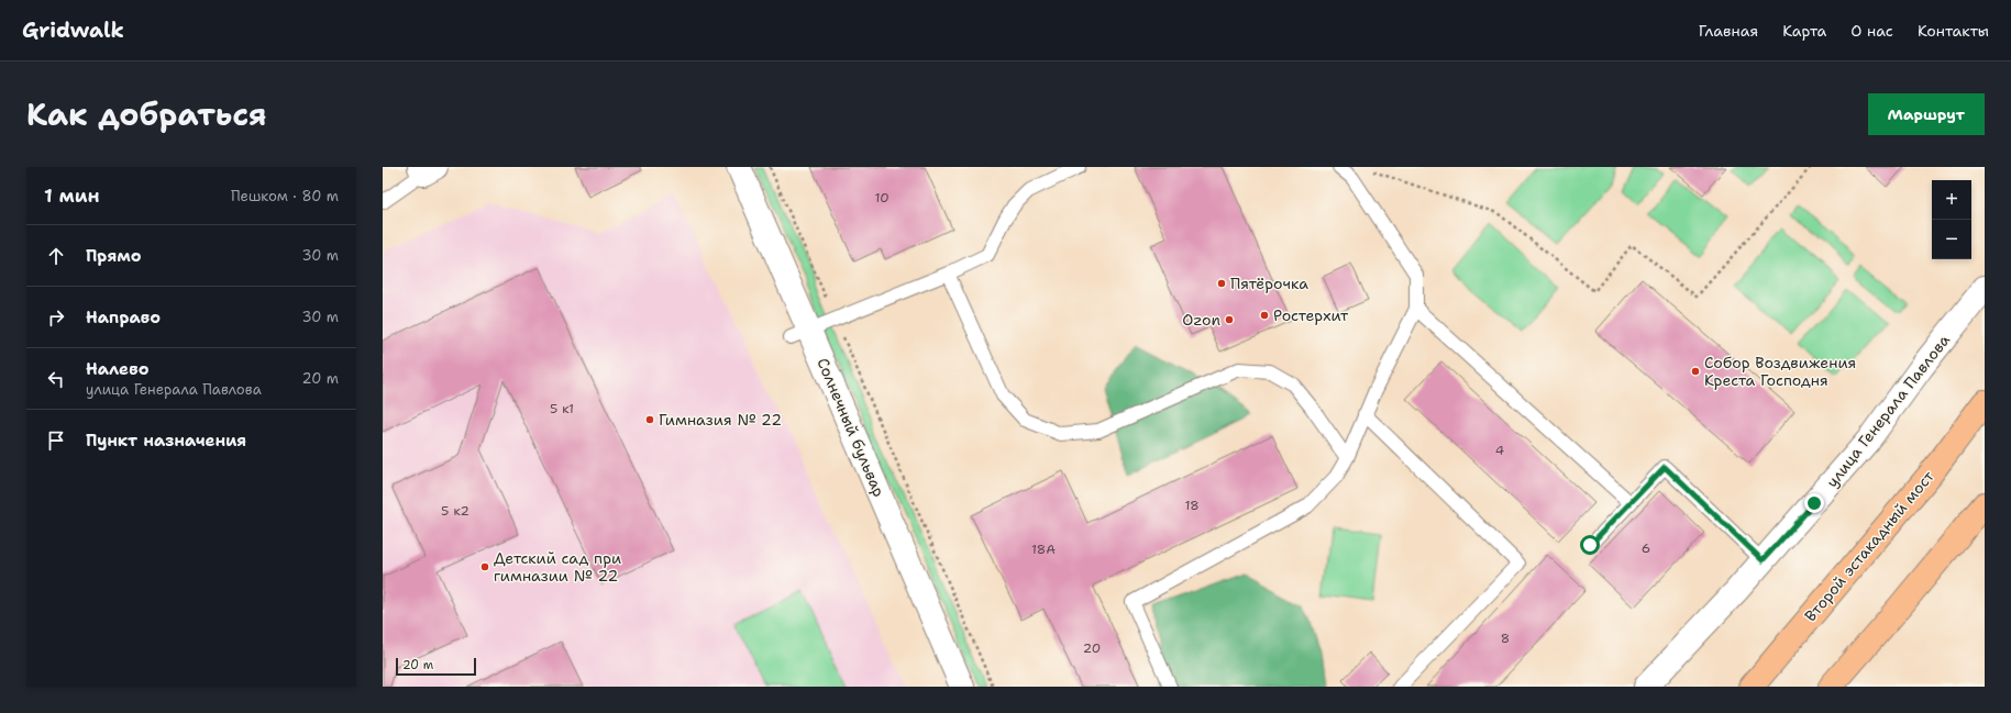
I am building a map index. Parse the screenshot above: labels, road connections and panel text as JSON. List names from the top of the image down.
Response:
{
  "streets": {
    "main road": ["Второй эстакадный мост"],
    "street": ["улица Генерала Павлова", "Солнечный бульвар"]
  },
  "places": [
    "Пятёрочка",
    "Ростерхит",
    "Ozon",
    "Собор Воздвижения Креста Господня",
    "Гимназия № 22",
    "Детский сад при гимназии № 22"
  ],
  "house_numbers": [
    "10",
    "5 к1",
    "4",
    "18",
    "5 к2",
    "6",
    "18А",
    "8",
    "20"
  ],
  "scale_bar": "20 m",
  "page": {
    "header": "Gridwalk",
    "nav": [
      "Главная",
      "Карта",
      "О нас",
      "Контакты"
    ],
    "title": "Как добраться",
    "buttons": "Маршрут",
    "heading": ["1 мин", "Пешком · 80 m"],
    "map_buttons": ["+", "−"],
    "list": [
      ["Прямо", "30 m"],
      ["Направо", "30 m"],
      ["Налево", "улица Генерала Павлова", "20 m"],
      "Пункт назначения"
    ],
    "scale": "20 m"
  }
}
